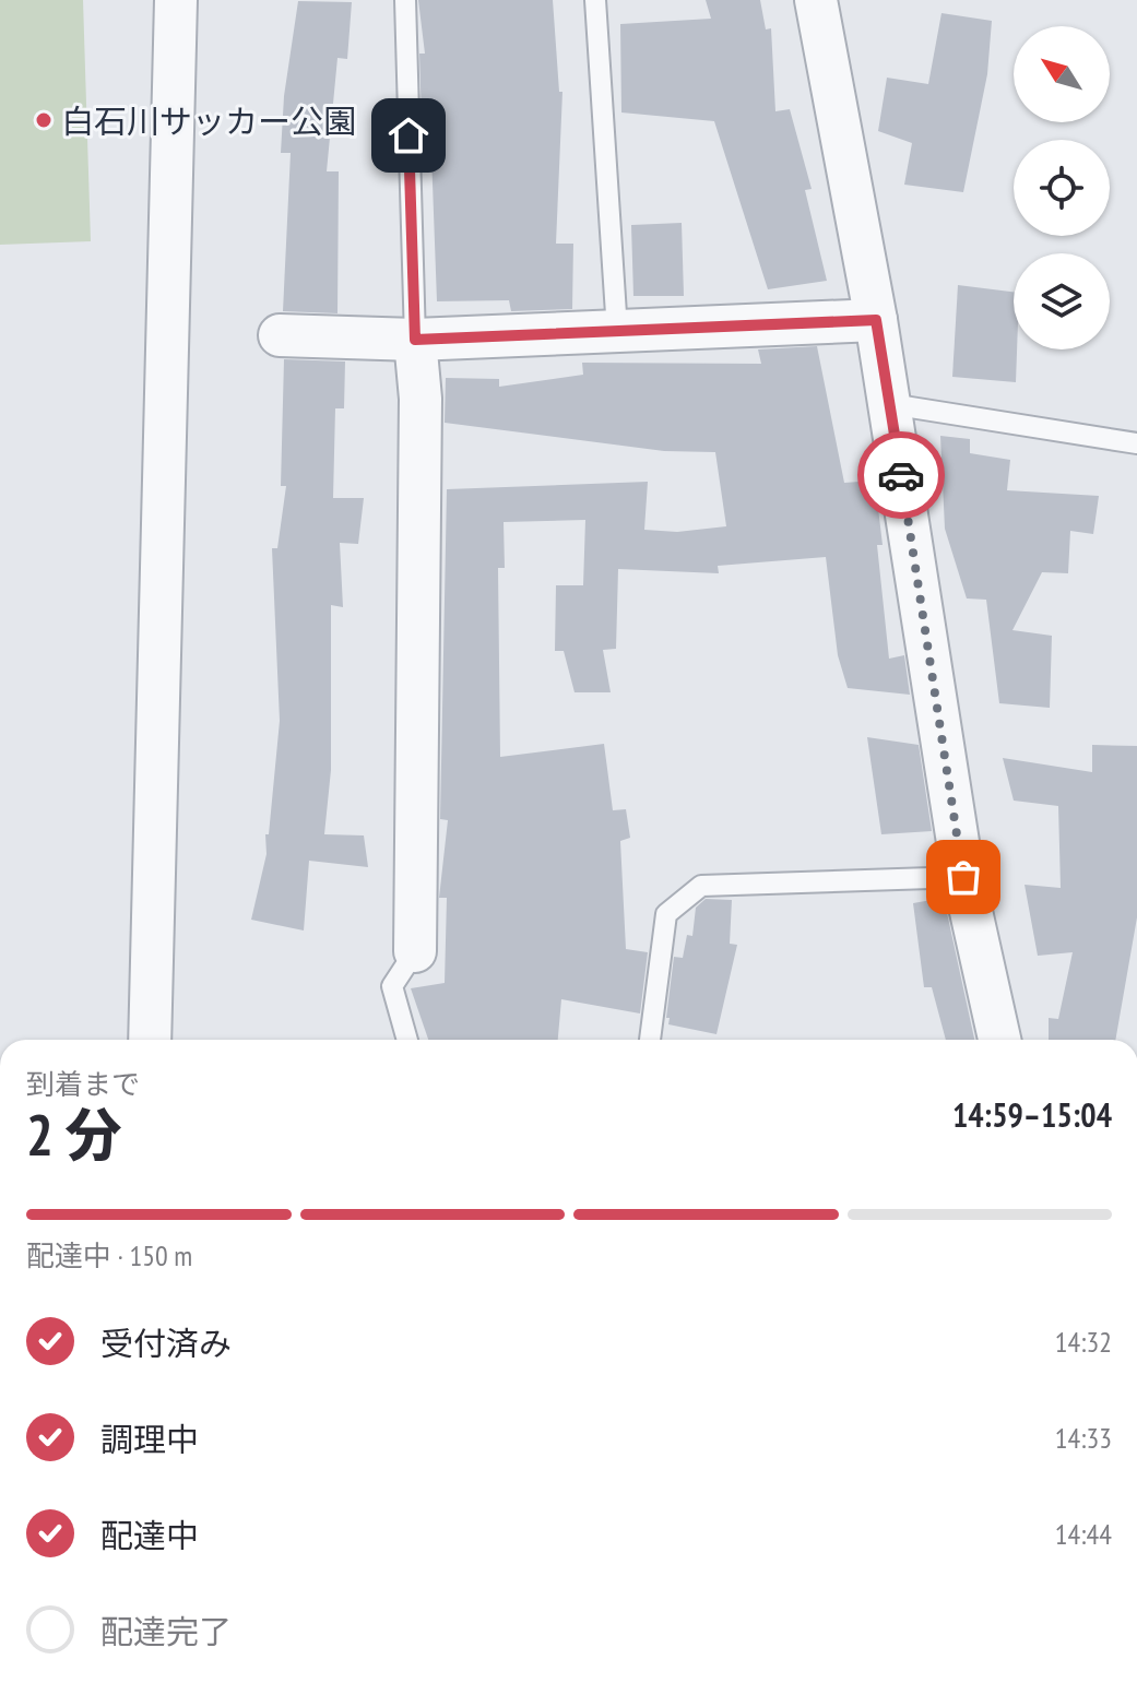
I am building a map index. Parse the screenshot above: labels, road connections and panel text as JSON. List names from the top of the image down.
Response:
{
  "places": ["白石川サッカー公園"],
  "north": "top left",
  "page": {
    "heading": ["2 分", "到着まで", "14:59–15:04"],
    "bar": "配達中 · 150 m",
    "list": [
      ["受付済み", "14:32"],
      ["調理中", "14:33"],
      ["配達中", "14:44"],
      "配達完了"
    ]
  }
}
